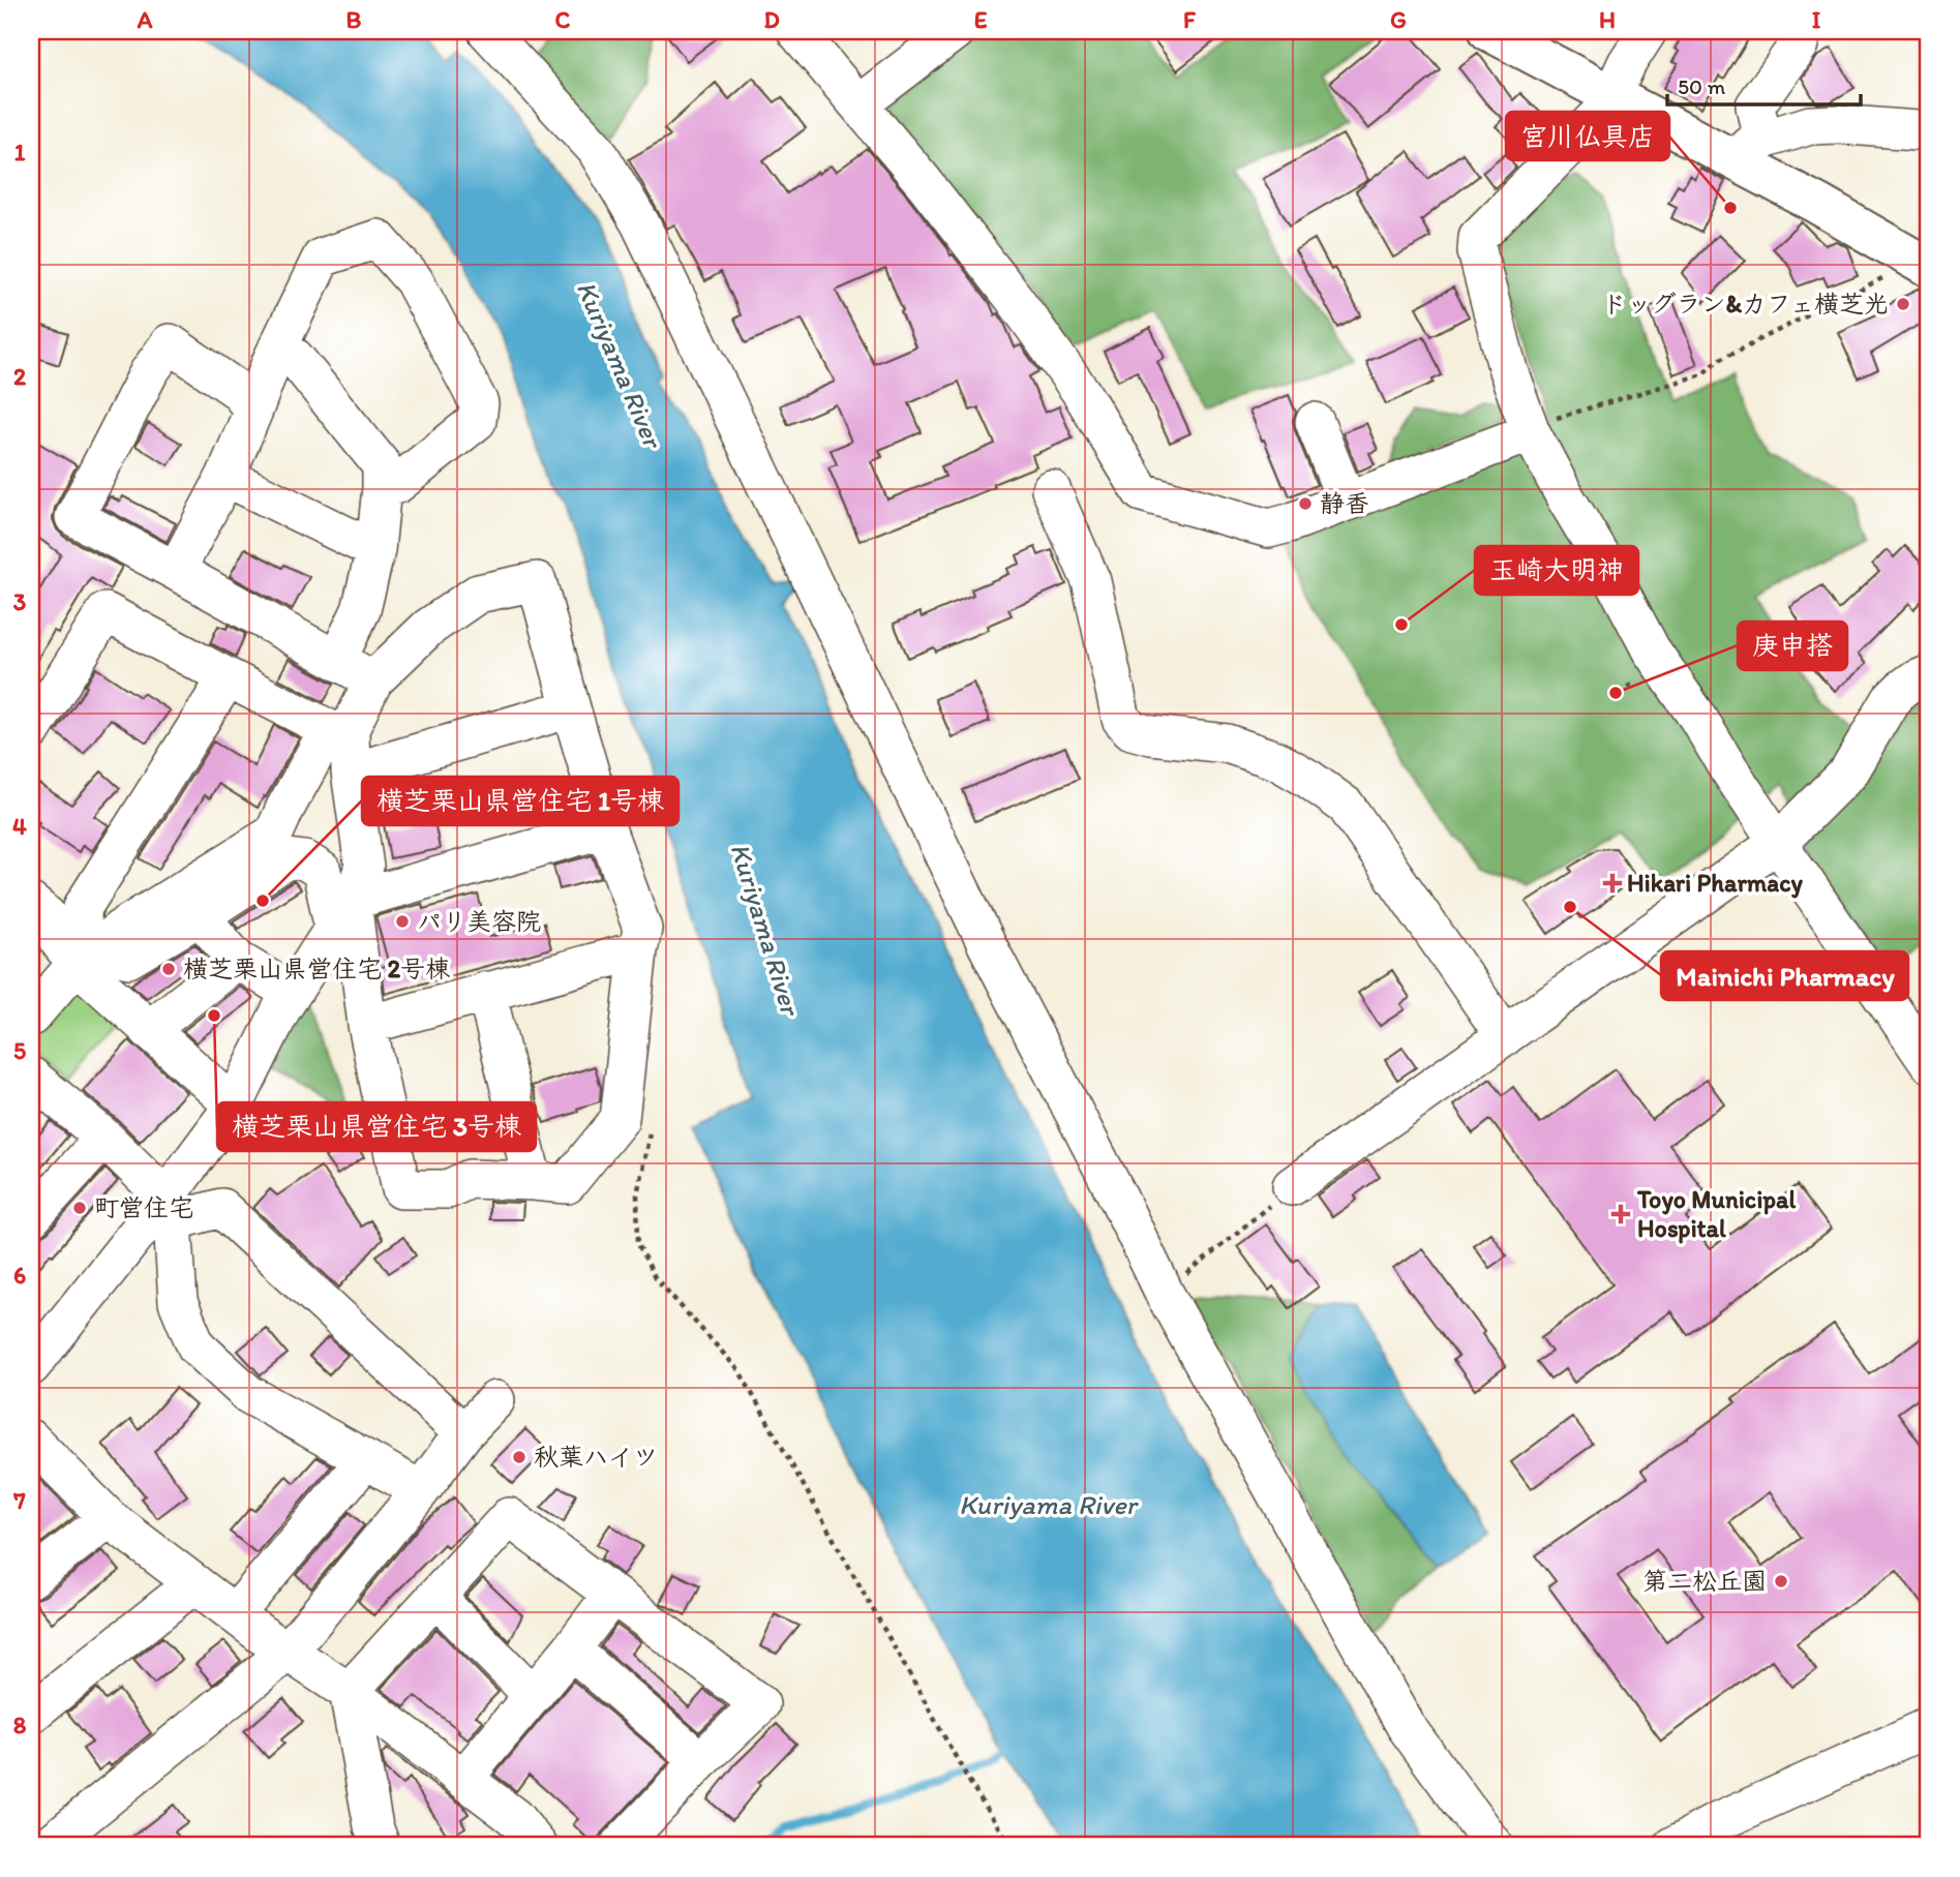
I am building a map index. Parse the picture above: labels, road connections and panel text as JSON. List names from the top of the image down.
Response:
{
  "water": ["Kuriyama River"],
  "places": {
    "other": [
      "宮川仏具店",
      "ドッグラン&カフェ横芝光",
      "静香",
      "玉崎大明神",
      "庚申搭",
      "横芝栗山県営住宅 1号棟",
      "Mainichi Pharmacy",
      "パリ美容院",
      "横芝栗山県営住宅 2号棟",
      "横芝栗山県営住宅 3号棟",
      "町営住宅",
      "秋葉ハイツ",
      "第二松丘園"
    ],
    "health": ["Hikari Pharmacy", "Toyo Municipal Hospital"]
  },
  "scale_bar": "50 m",
  "grid": {
    "columns": [
      "A",
      "B",
      "C",
      "D",
      "E",
      "F",
      "G",
      "H",
      "I"
    ],
    "rows": [
      "1",
      "2",
      "3",
      "4",
      "5",
      "6",
      "7",
      "8"
    ]
  }
}
